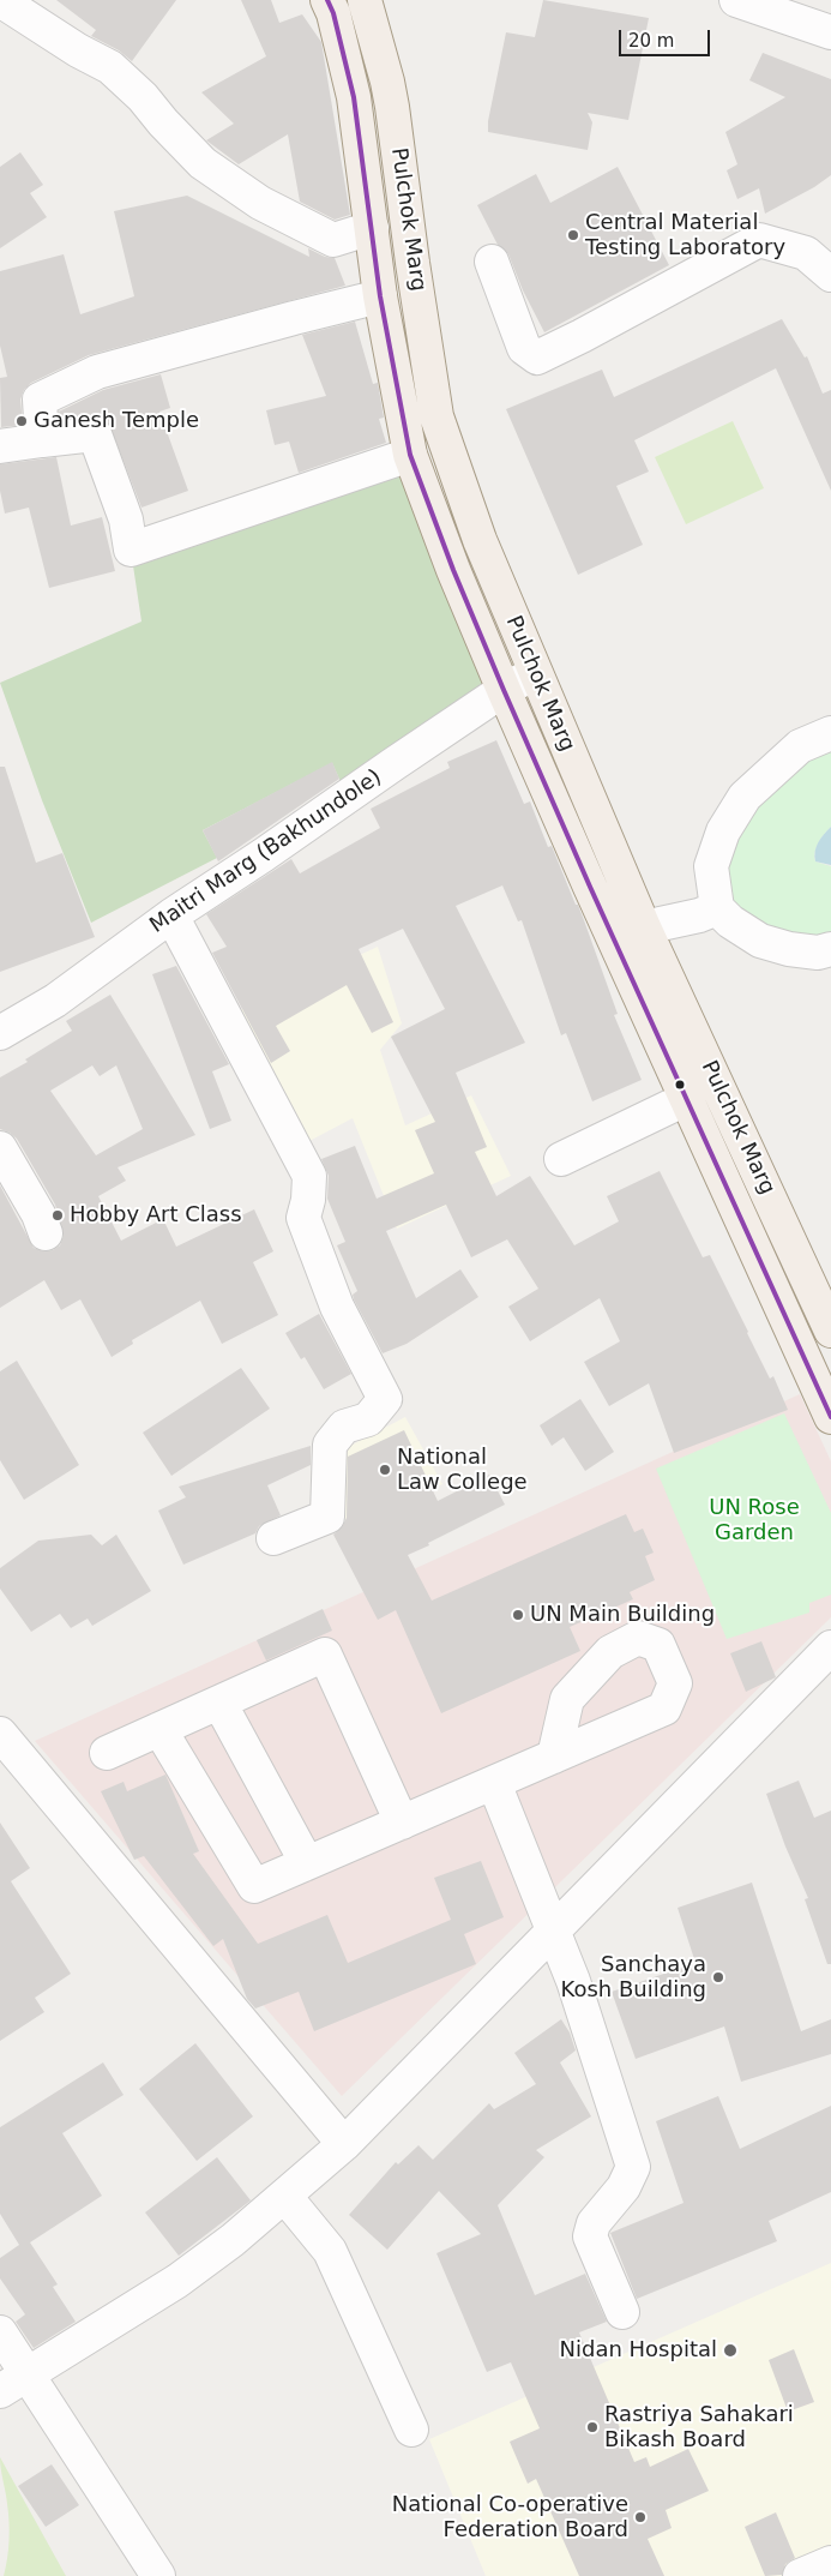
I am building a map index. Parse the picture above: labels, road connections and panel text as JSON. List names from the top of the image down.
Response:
{
  "streets": {
    "main road": ["Pulchok Marg"],
    "street": ["Maitri Marg (Bakhundole)"]
  },
  "crossings": [
    ["Pulchok Marg", "Maitri Marg (Bakhundole)"]
  ],
  "parks": ["UN Rose Garden"],
  "places": [
    "Central Material Testing Laboratory",
    "Ganesh Temple",
    "Hobby Art Class",
    "National Law College",
    "UN Main Building",
    "Sanchaya Kosh Building",
    "Nidan Hospital",
    "Rastriya Sahakari Bikash Board",
    "National Co-operative Federation Board"
  ],
  "scale_bar": "20 m"
}
